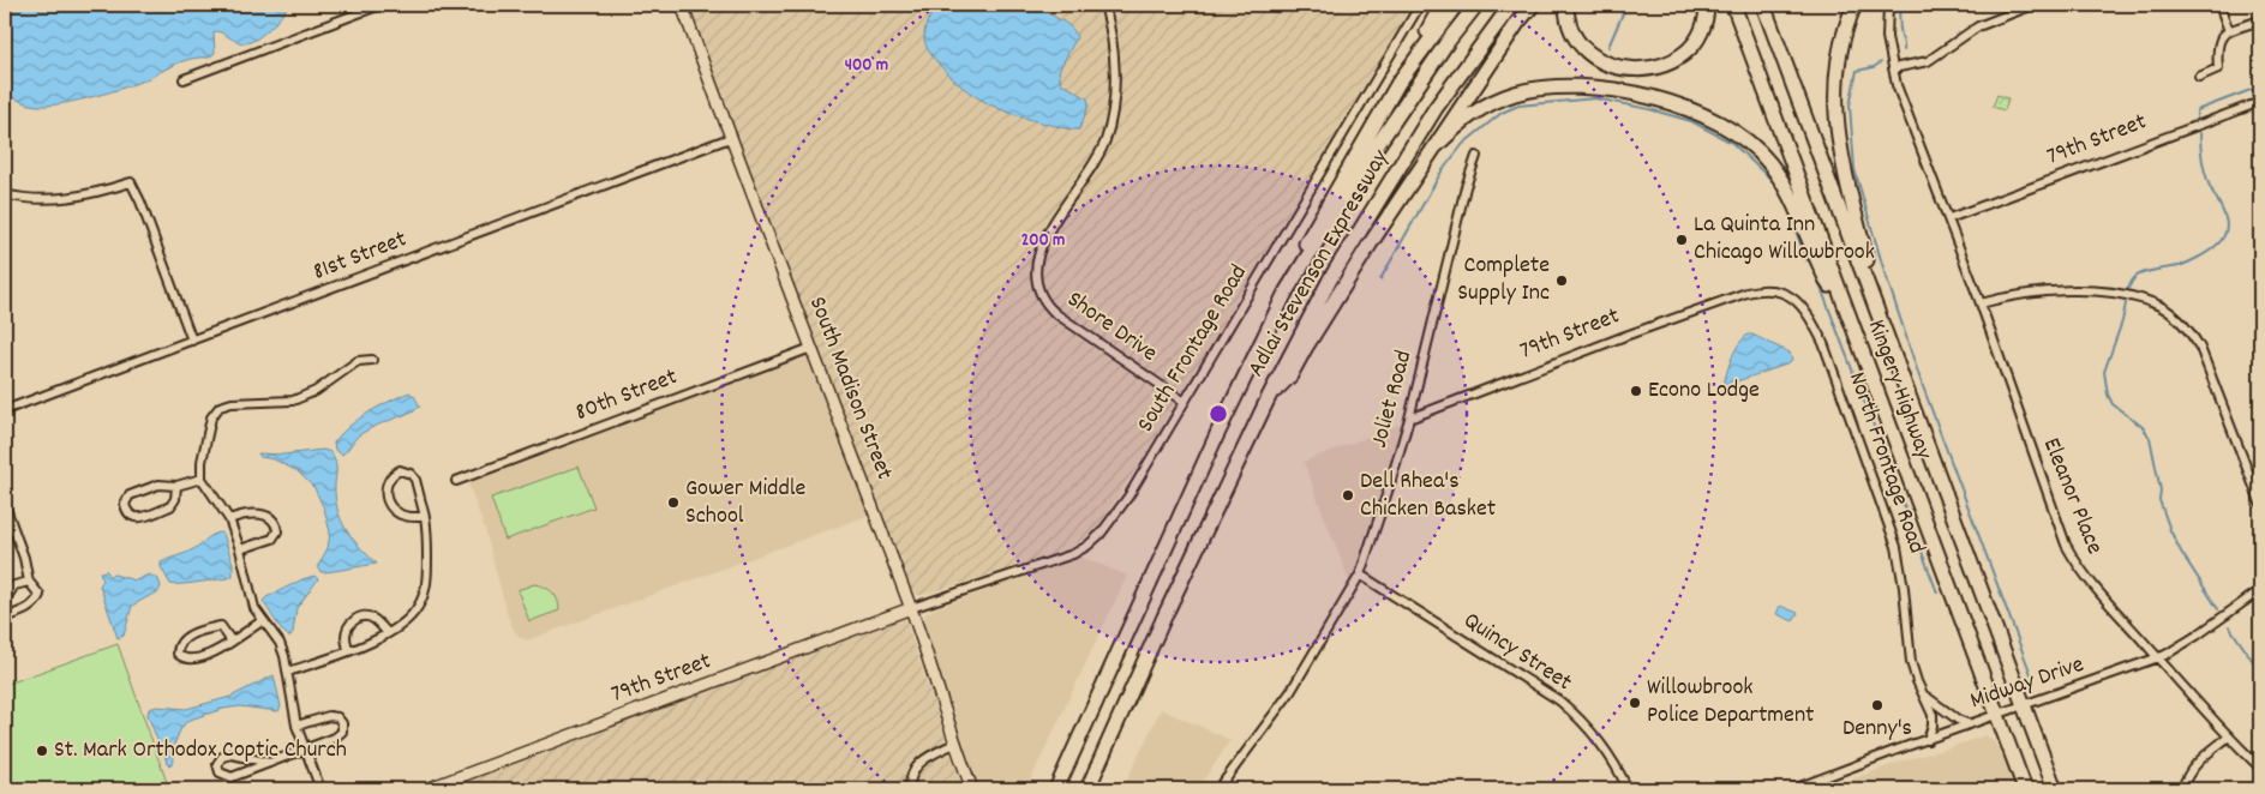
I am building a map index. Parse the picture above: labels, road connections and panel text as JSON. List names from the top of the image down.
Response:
{
  "streets": {
    "highway": ["Adlai Stevenson Expressway", "Kingery Highway"],
    "street": [
      "79th Street",
      "81st Street",
      "Shore Drive",
      "South Frontage Road",
      "South Madison Street",
      "80th Street",
      "Joliet Road",
      "North Frontage Road",
      "Eleanor Place",
      "Quincy Street",
      "Midway Drive"
    ]
  },
  "crossings": [
    ["79th Street", "South Frontage Road"],
    ["79th Street", "South Madison Street"],
    ["79th Street", "Joliet Road"],
    ["79th Street", "North Frontage Road"],
    ["79th Street", "Eleanor Place"],
    ["81st Street", "South Madison Street"],
    ["Shore Drive", "South Frontage Road"],
    ["South Frontage Road", "South Madison Street"],
    ["South Madison Street", "80th Street"],
    ["Kingery Highway", "Midway Drive"],
    ["Joliet Road", "Quincy Street"],
    ["North Frontage Road", "Midway Drive"],
    ["Eleanor Place", "Midway Drive"]
  ],
  "places": [
    "La Quinta Inn Chicago Willowbrook",
    "Complete Supply Inc",
    "Econo Lodge",
    "Dell Rhea's Chicken Basket",
    "Gower Middle School",
    "Willowbrook Police Department",
    "Denny's",
    "St. Mark Orthodox Coptic Church"
  ],
  "rings": ["400 m", "200 m"]
}
